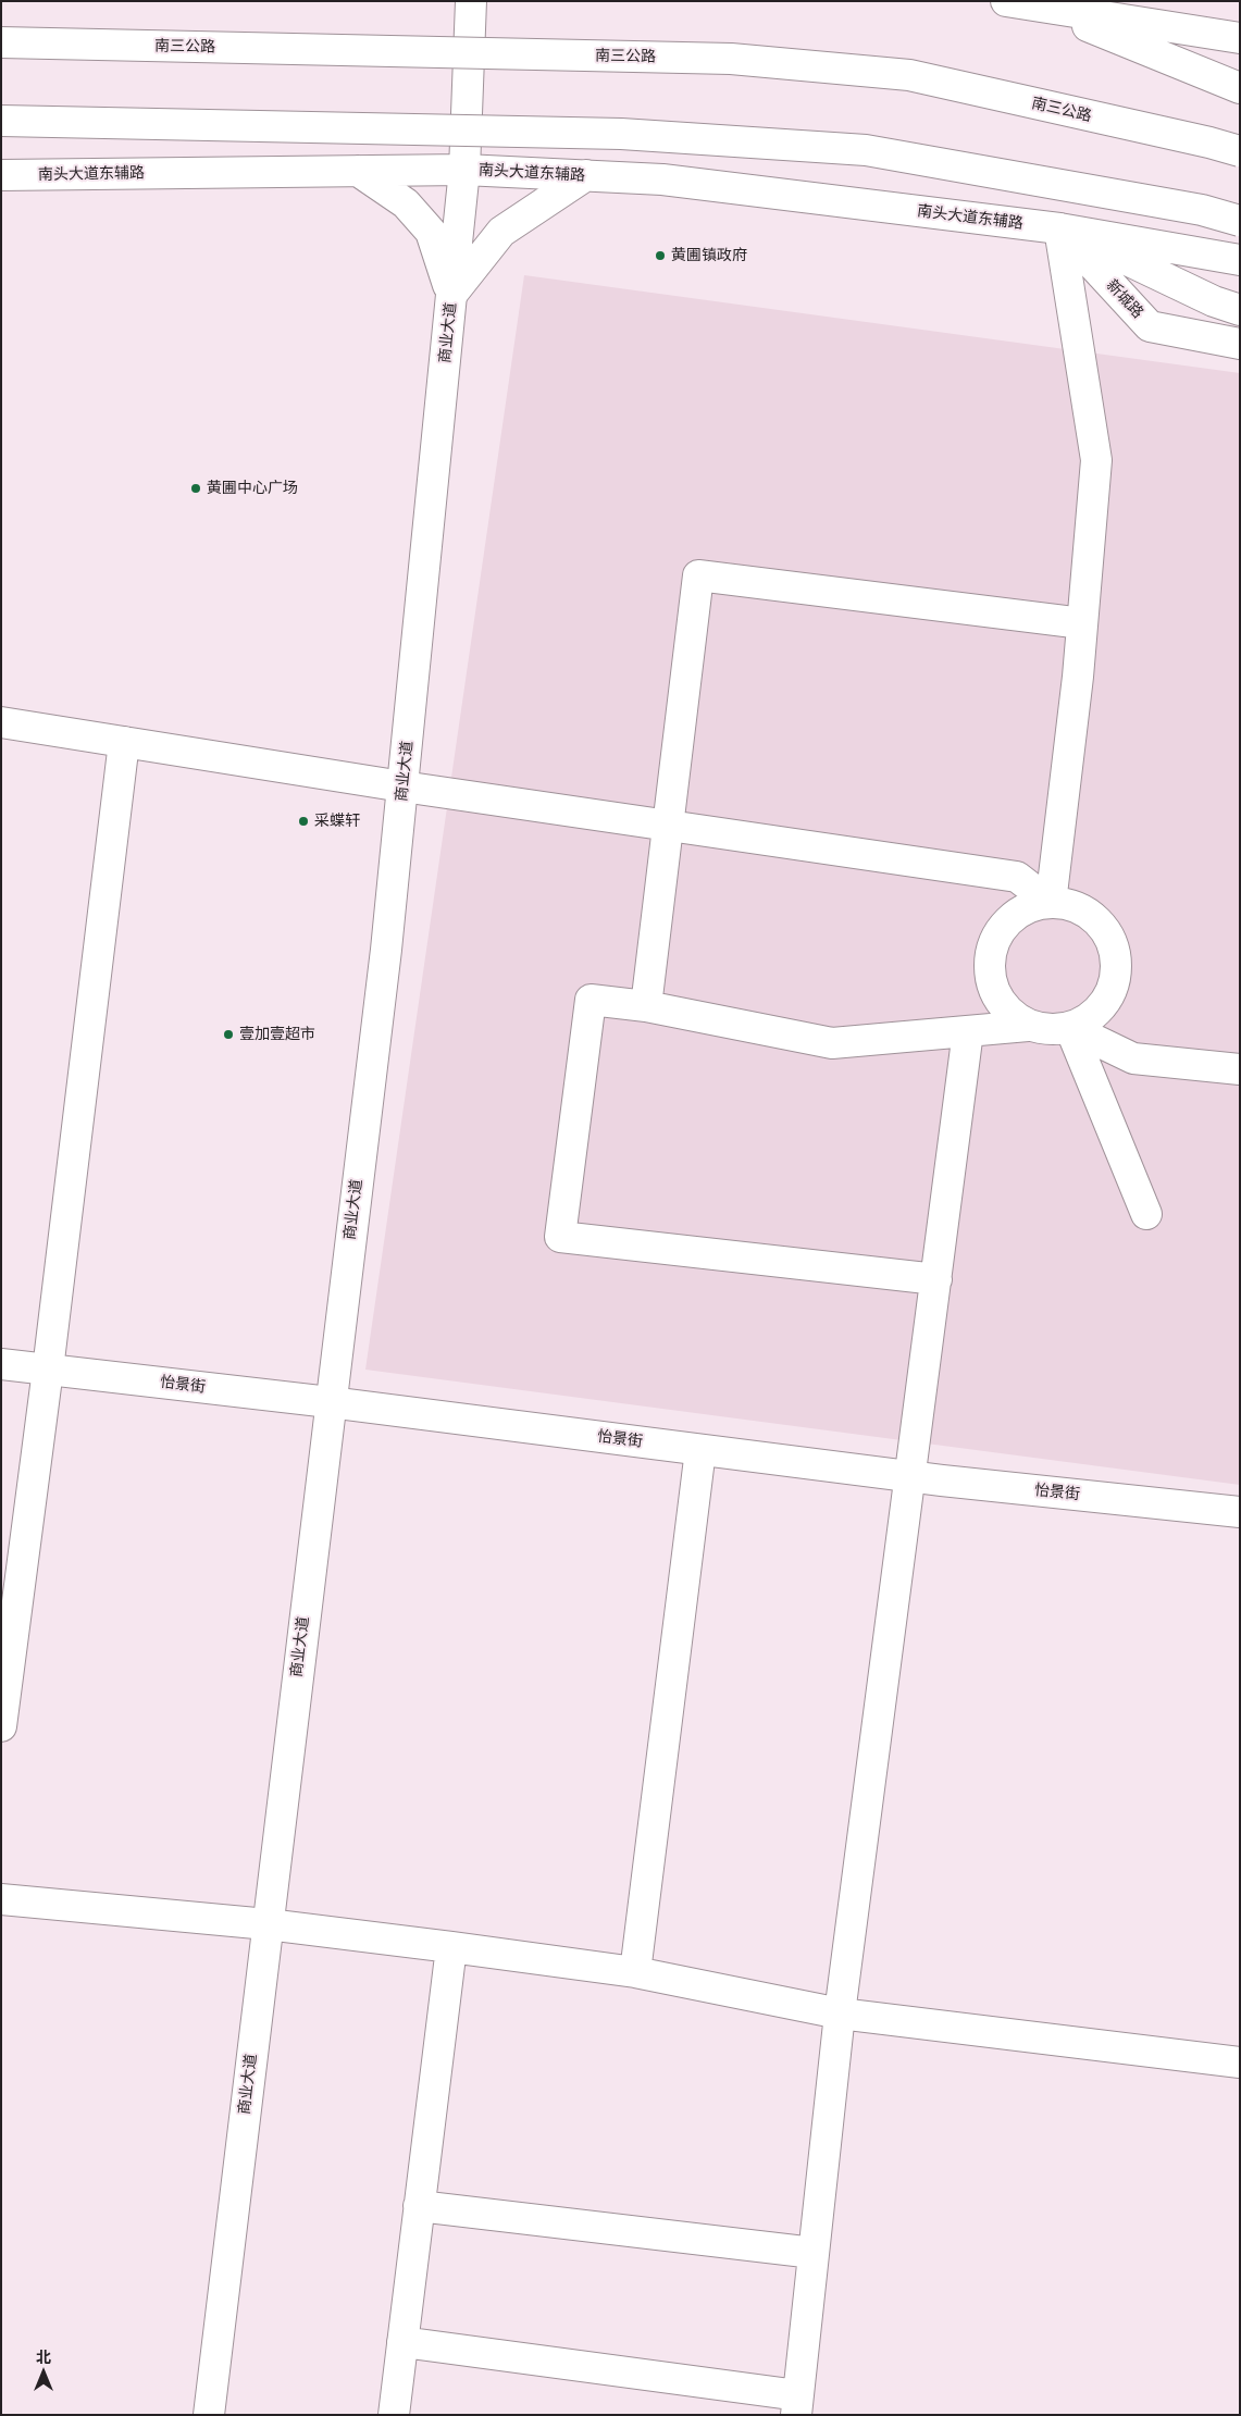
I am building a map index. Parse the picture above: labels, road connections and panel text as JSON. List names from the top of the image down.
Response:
{
  "streets": {
    "main road": [
      "南三公路",
      "南头大道东辅路",
      "新城路",
      "商业大道",
      "怡景街"
    ]
  },
  "crossings": [
    ["南头大道东辅路", "新城路"],
    ["南头大道东辅路", "商业大道"],
    ["商业大道", "怡景街"]
  ],
  "places": [
    "黄圃镇政府",
    "黄圃中心广场",
    "采蝶轩",
    "壹加壹超市"
  ],
  "north": "top"
}
